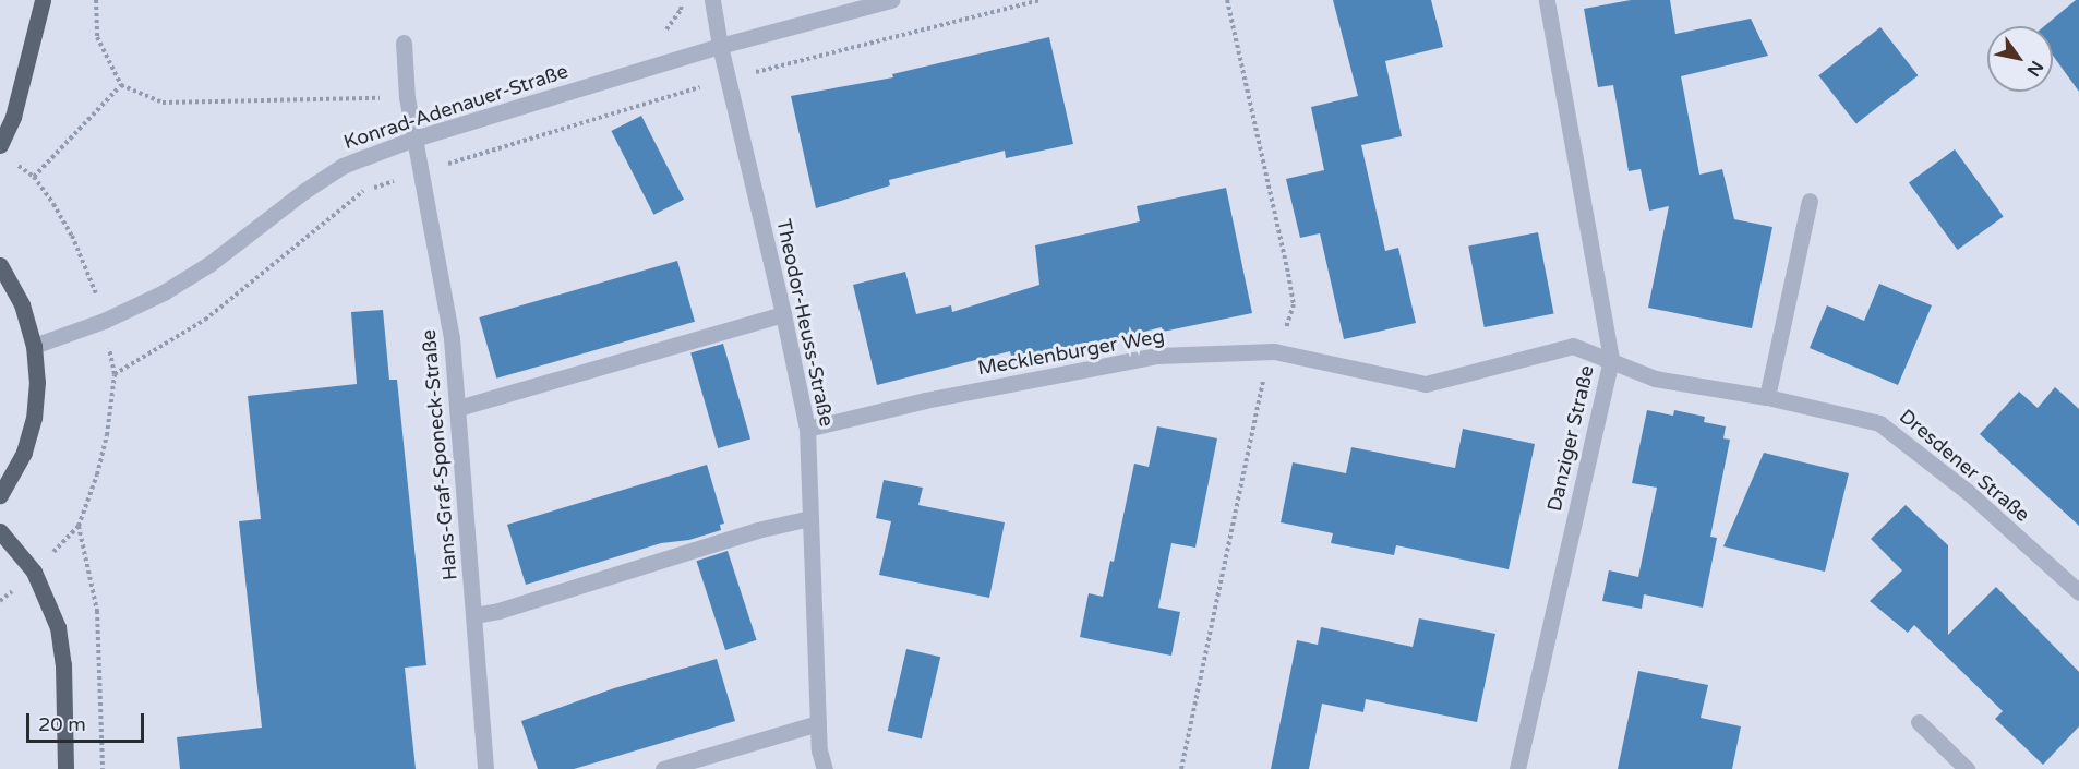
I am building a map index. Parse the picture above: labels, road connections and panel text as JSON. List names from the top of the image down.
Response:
{
  "streets": {
    "street": [
      "Konrad-Adenauer-Straße",
      "Theodor-Heuss-Straße",
      "Mecklenburger Weg",
      "Danziger Straße",
      "Hans-Graf-Sponeck-Straße",
      "Dresdener Straße"
    ]
  },
  "crossings": [
    ["Konrad-Adenauer-Straße", "Theodor-Heuss-Straße"],
    ["Konrad-Adenauer-Straße", "Hans-Graf-Sponeck-Straße"],
    ["Theodor-Heuss-Straße", "Mecklenburger Weg"],
    ["Mecklenburger Weg", "Danziger Straße"],
    ["Mecklenburger Weg", "Dresdener Straße"],
    ["Danziger Straße", "Dresdener Straße"]
  ],
  "scale_bar": "20 m",
  "north": "bottom right"
}
